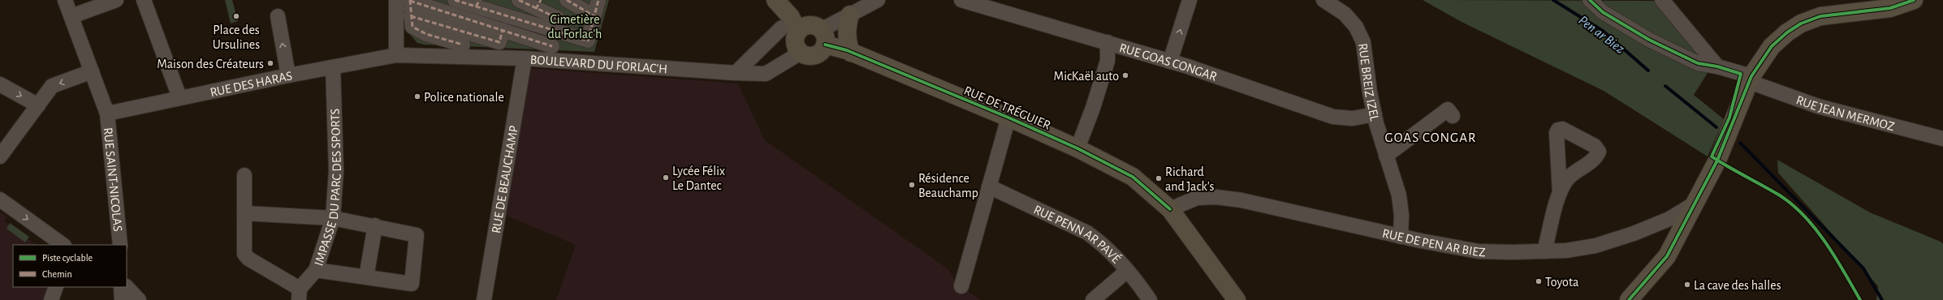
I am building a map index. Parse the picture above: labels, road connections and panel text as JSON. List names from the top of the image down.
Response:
{
  "streets": {
    "main road": ["RUE DE TRÉGUIER"],
    "street": [
      "RUE GOAS CONGAR",
      "BOULEVARD DU FORLAC'H",
      "RUE DES HARAS",
      "RUE BREIZ IZEL",
      "RUE JEAN MERMOZ",
      "RUE SAINT-NICOLAS",
      "RUE DE BEAUCHAMP",
      "IMPASSE DU PARC DES SPORTS",
      "RUE PENN AR PAVÉ",
      "RUE DE PEN AR BIEZ"
    ]
  },
  "crossings": [
    ["RUE GOAS CONGAR", "RUE BREIZ IZEL"],
    ["BOULEVARD DU FORLAC'H", "RUE DES HARAS"],
    ["BOULEVARD DU FORLAC'H", "RUE DE TRÉGUIER"],
    ["BOULEVARD DU FORLAC'H", "RUE DE BEAUCHAMP"],
    ["RUE DES HARAS", "RUE SAINT-NICOLAS"],
    ["RUE DES HARAS", "IMPASSE DU PARC DES SPORTS"],
    ["RUE BREIZ IZEL", "RUE DE PEN AR BIEZ"],
    ["RUE DE TRÉGUIER", "RUE DE PEN AR BIEZ"]
  ],
  "districts": ["GOAS CONGAR"],
  "water": ["Pen ar Biez"],
  "parks": ["Cimetière du Forlac’h"],
  "places": [
    "Place des Ursulines",
    "Maison des Créateurs",
    "MicKaël auto",
    "Police nationale",
    "Lycée Félix Le Dantec",
    "Richard and Jack's",
    "Résidence Beauchamp",
    "Toyota",
    "La cave des halles"
  ],
  "legend": ["Piste cyclable", "Chemin"]
}
